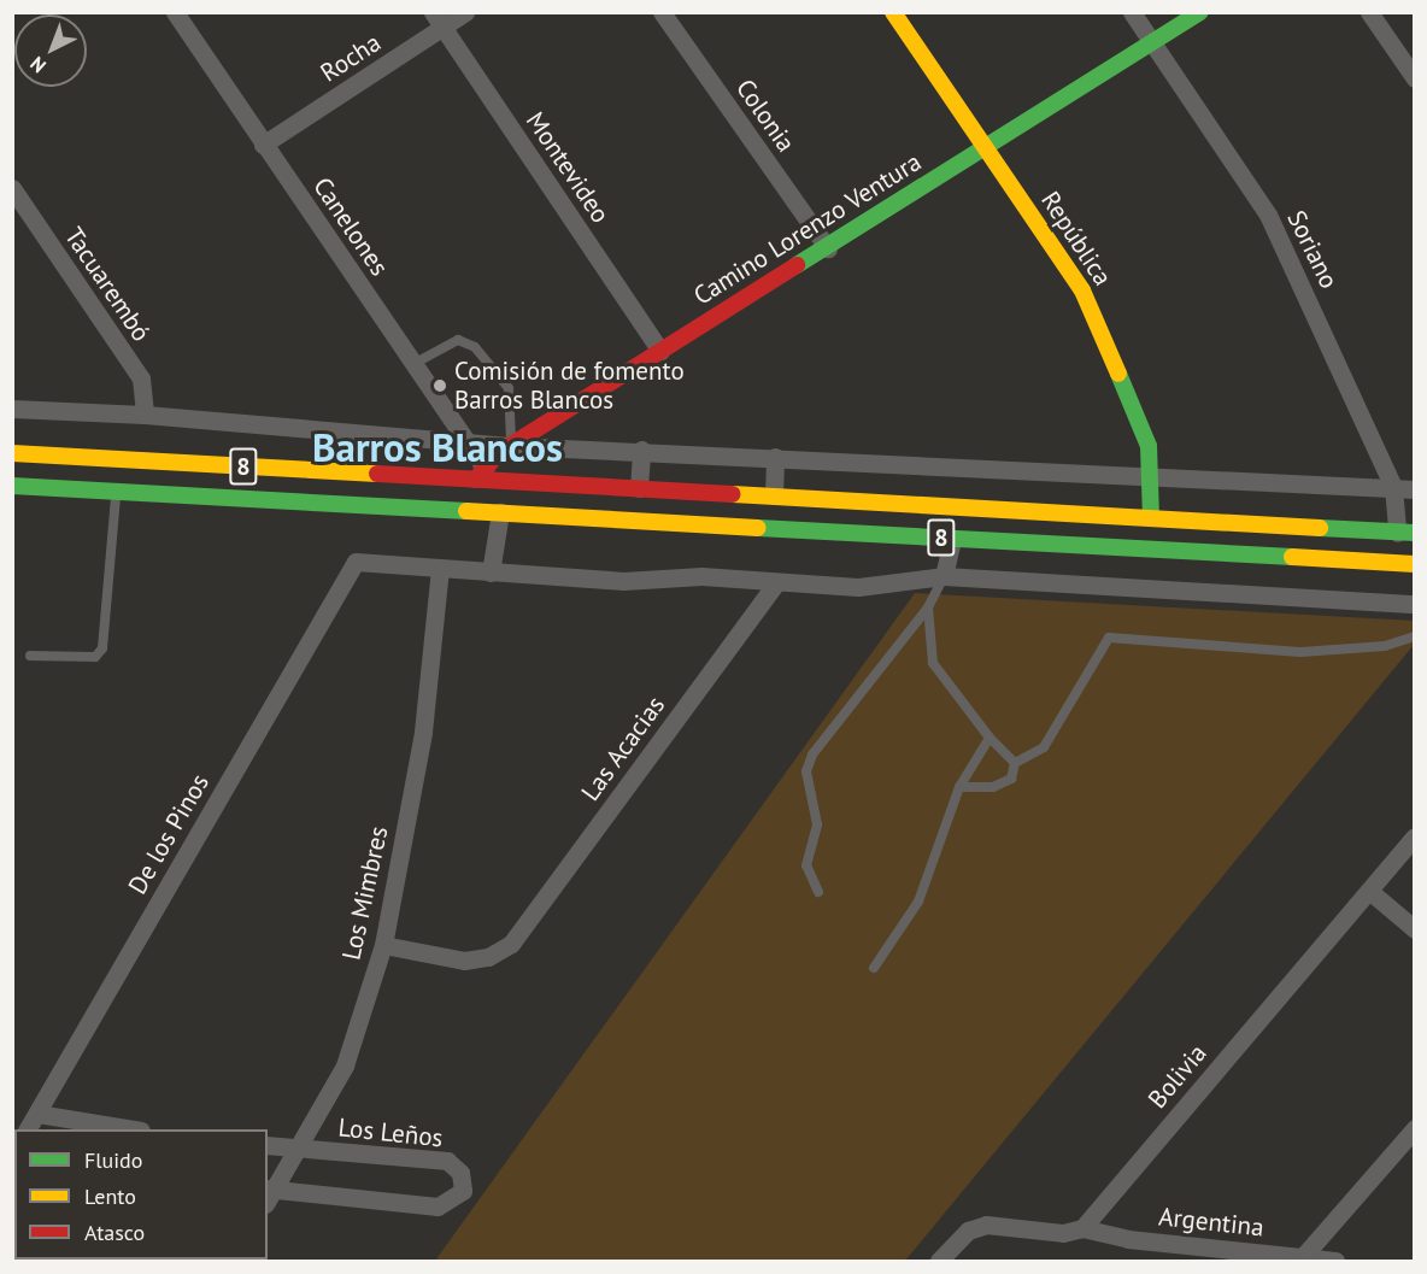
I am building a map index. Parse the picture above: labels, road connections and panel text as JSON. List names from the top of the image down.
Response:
{
  "streets": {
    "main road": ["Camino Lorenzo Ventura", "República", "8"],
    "street": [
      "Rocha",
      "Colonia",
      "Montevideo",
      "Canelones",
      "Soriano",
      "Tacuarembó",
      "Las Acacias",
      "De los Pinos",
      "Los Mimbres",
      "Bolivia",
      "Los Leños",
      "Argentina"
    ]
  },
  "crossings": [
    ["Rocha", "Montevideo"],
    ["Rocha", "Canelones"],
    ["Colonia", "Camino Lorenzo Ventura"],
    ["Montevideo", "Camino Lorenzo Ventura"],
    ["Canelones", "Camino Lorenzo Ventura"],
    ["Canelones", "8"],
    ["Camino Lorenzo Ventura", "República"],
    ["Camino Lorenzo Ventura", "Soriano"],
    ["Camino Lorenzo Ventura", "8"],
    ["República", "8"],
    ["Soriano", "8"],
    ["Las Acacias", "Los Mimbres"],
    ["De los Pinos", "Los Mimbres"],
    ["Los Mimbres", "Los Leños"],
    ["Bolivia", "Argentina"]
  ],
  "districts": ["Barros Blancos"],
  "places": ["Comisión de fomento Barros Blancos"],
  "legend": ["Fluido", "Lento", "Atasco"],
  "north": "bottom left"
}
